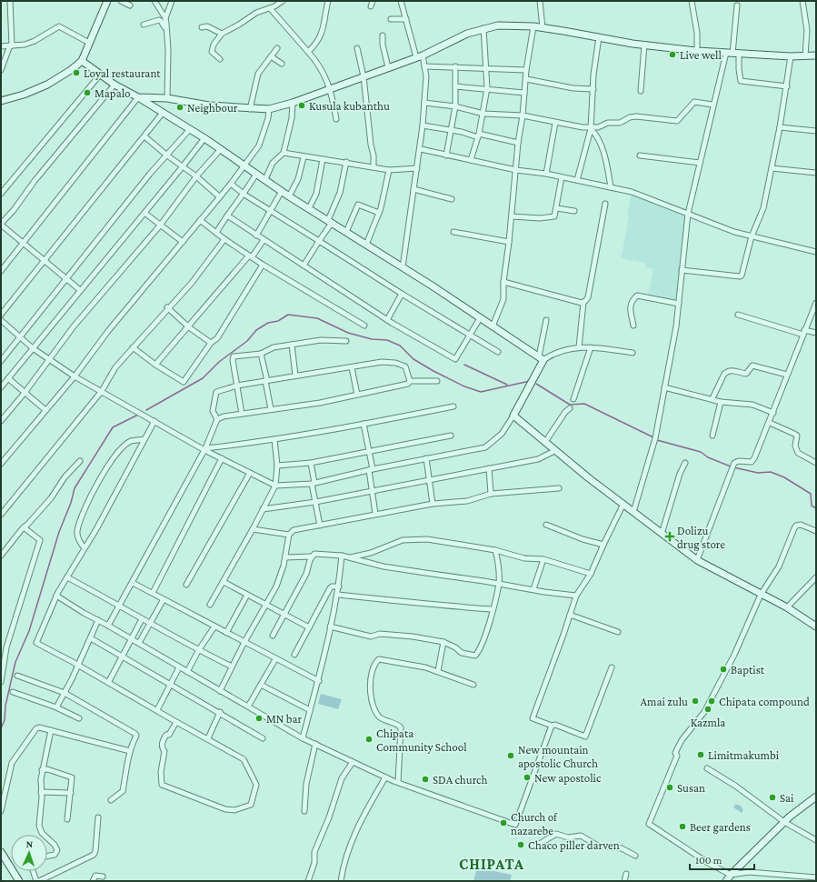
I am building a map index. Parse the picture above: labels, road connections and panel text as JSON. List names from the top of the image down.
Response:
{
  "districts": ["CHIPATA"],
  "places": {
    "other": [
      "Live well",
      "Loyal restaurant",
      "Mapalo",
      "Kusula kubanthu",
      "Neighbour",
      "Baptist",
      "Amai zulu",
      "Chipata compound",
      "Kazmla",
      "MN bar",
      "Chipata Community School",
      "Limitmakumbi",
      "New mountain apostolic Church",
      "New apostolic",
      "SDA church",
      "Susan",
      "Sai",
      "Church of nazarebe",
      "Beer gardens",
      "Chaco piller darven"
    ],
    "health": ["Dolizu drug store"]
  },
  "scale_bar": "100 m",
  "north": "top"
}
